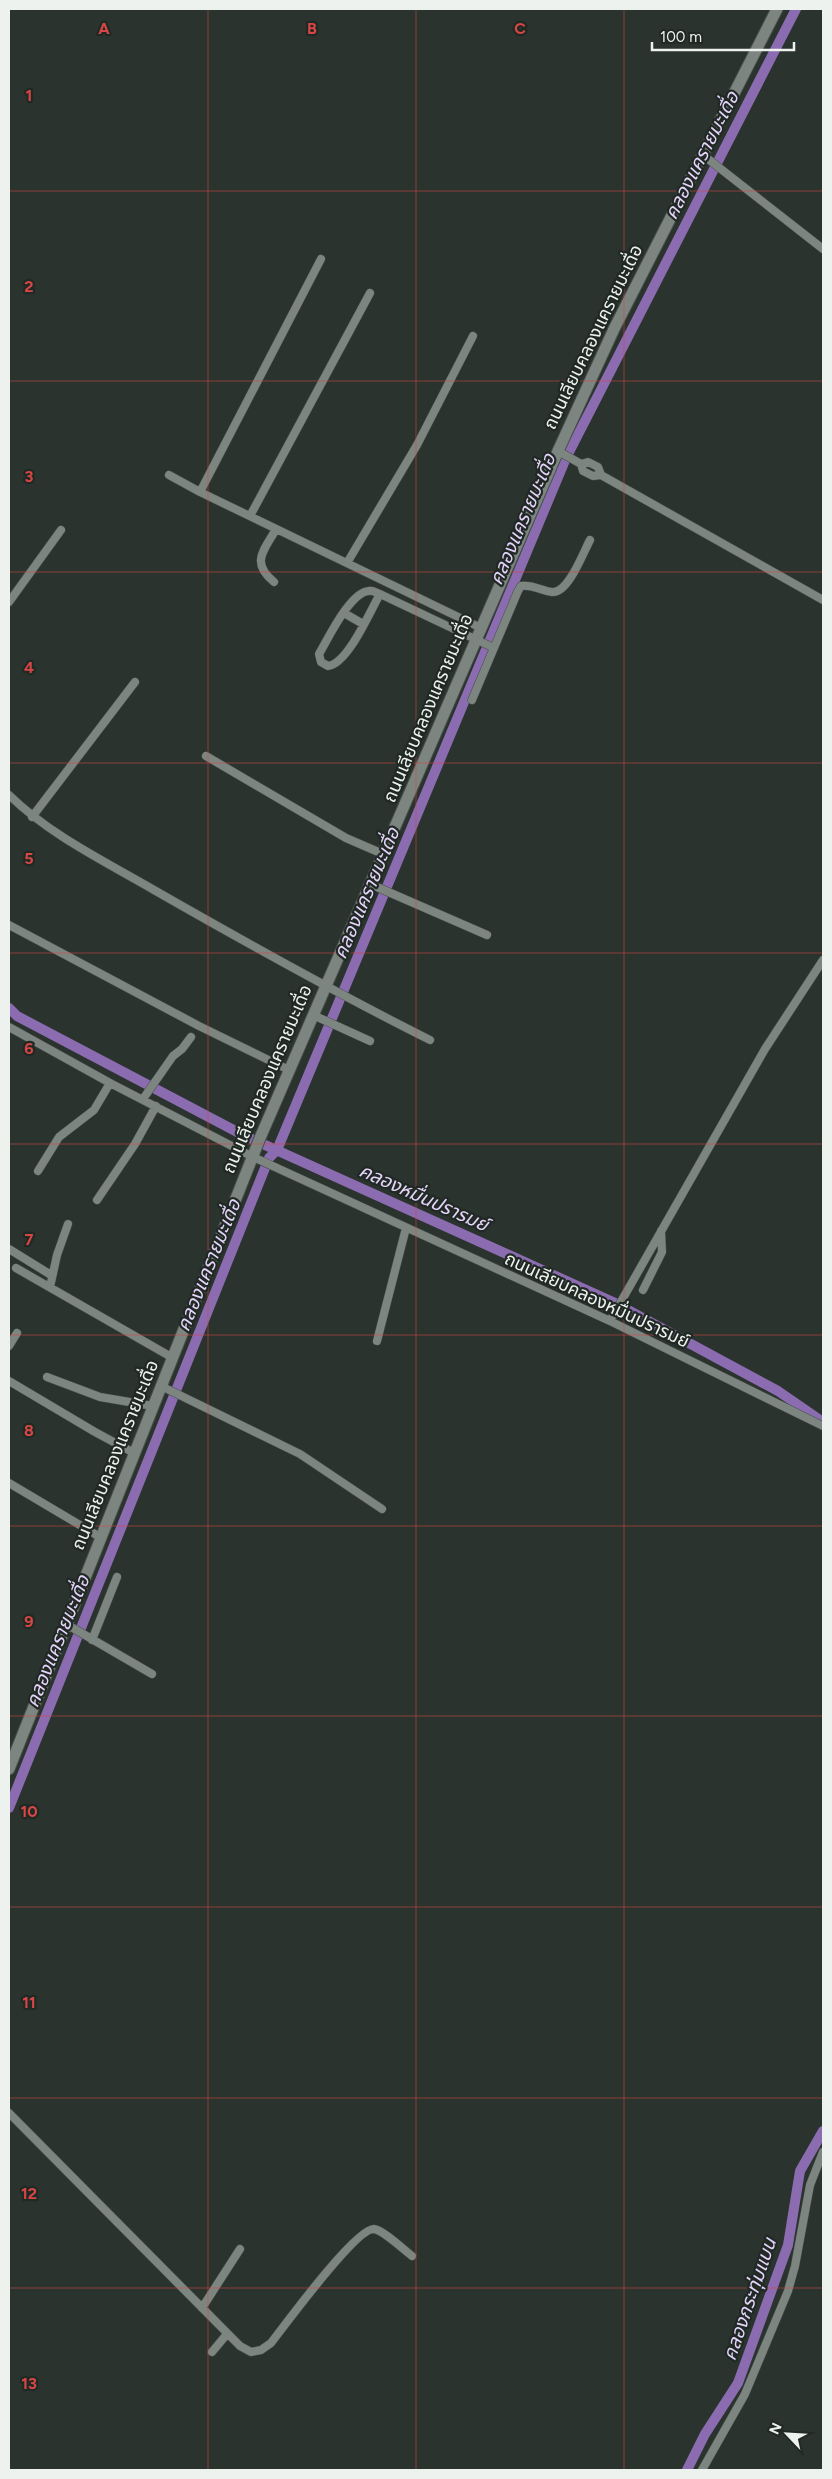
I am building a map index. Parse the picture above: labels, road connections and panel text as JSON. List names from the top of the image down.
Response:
{
  "streets": {
    "street": ["ถนนเลียบคลองแครายมะเดื่อ", "ถนนเลียบคลองหมื่นปรารมย์"]
  },
  "crossings": [
    ["ถนนเลียบคลองแครายมะเดื่อ", "ถนนเลียบคลองหมื่นปรารมย์"]
  ],
  "water": ["คลองแครายมะเดื่อ", "คลองหมื่นปรารมย์", "คลองกระทุ่มแบน"],
  "scale_bar": "100 m",
  "north": "top left",
  "grid": {
    "columns": ["A", "B", "C"],
    "rows": [
      "1",
      "2",
      "3",
      "4",
      "5",
      "6",
      "7",
      "8",
      "9",
      "10",
      "11",
      "12",
      "13"
    ]
  }
}
